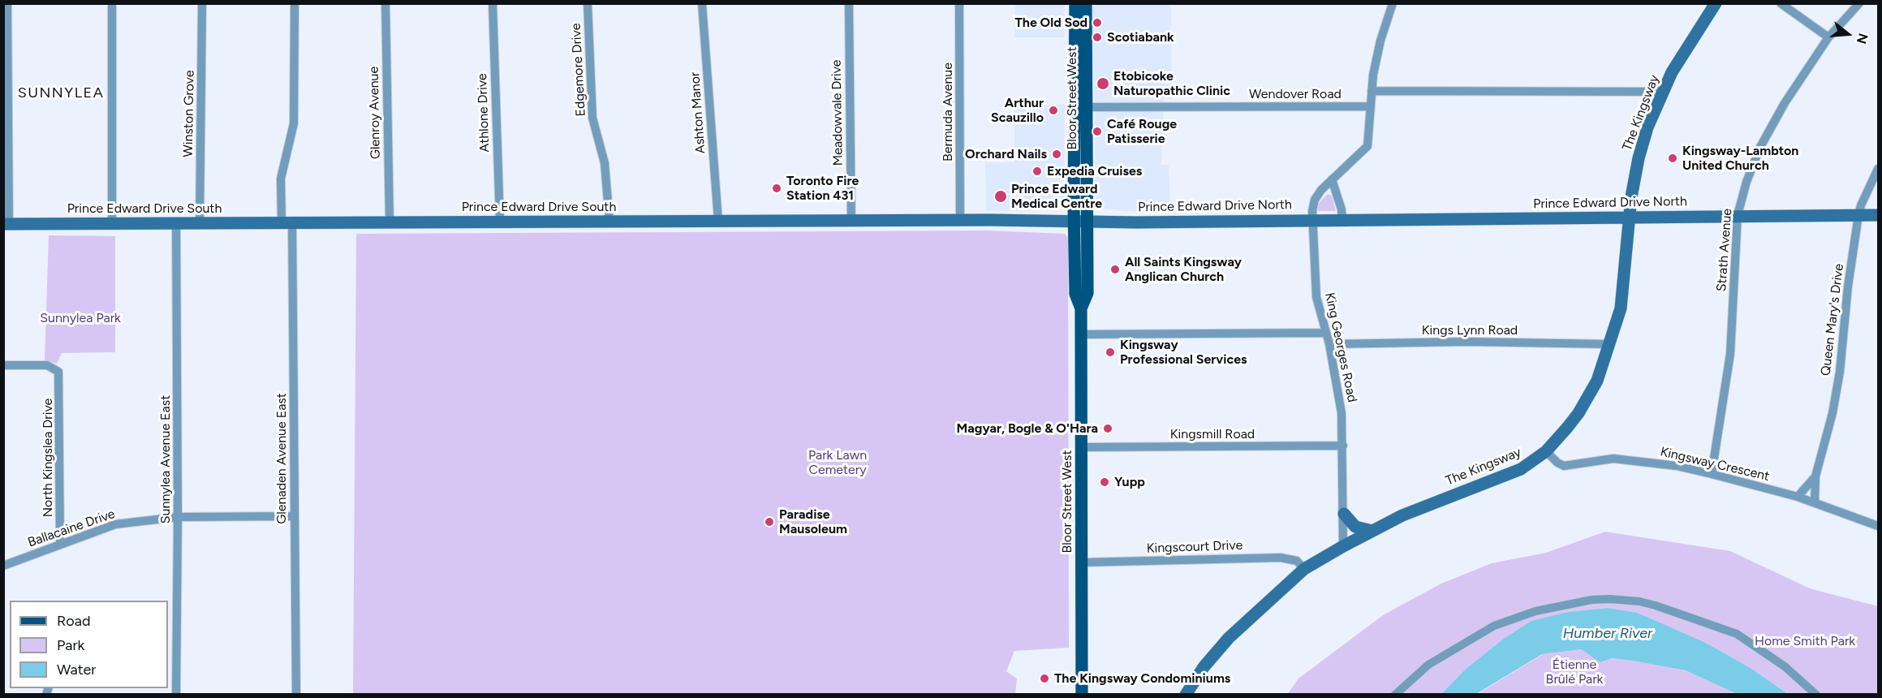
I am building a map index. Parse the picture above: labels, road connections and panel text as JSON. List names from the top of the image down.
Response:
{
  "streets": {
    "main road": ["Bloor Street West"],
    "street": [
      "Edgemore Drive",
      "Wendover Road",
      "Bermuda Avenue",
      "Glenroy Avenue",
      "Athlone Drive",
      "Ashton Manor",
      "Meadowvale Drive",
      "The Kingsway",
      "Winston Grove",
      "Prince Edward Drive North",
      "Prince Edward Drive South",
      "Strath Avenue",
      "Queen Mary's Drive",
      "Kings Lynn Road",
      "King Georges Road",
      "Kingsmill Road",
      "North Kingslea Drive",
      "Glenaden Avenue East",
      "Sunnylea Avenue East",
      "Kingsway Crescent",
      "Ballacaine Drive",
      "Kingscourt Drive"
    ]
  },
  "crossings": [
    ["Edgemore Drive", "Prince Edward Drive South"],
    ["Wendover Road", "Bloor Street West"],
    ["Wendover Road", "King Georges Road"],
    ["Bloor Street West", "Prince Edward Drive North"],
    ["Bloor Street West", "Prince Edward Drive South"],
    ["Bloor Street West", "Kingsmill Road"],
    ["Bloor Street West", "Kingscourt Drive"],
    ["Bermuda Avenue", "Prince Edward Drive South"],
    ["Glenroy Avenue", "Prince Edward Drive South"],
    ["Athlone Drive", "Prince Edward Drive South"],
    ["Ashton Manor", "Prince Edward Drive South"],
    ["Meadowvale Drive", "Prince Edward Drive South"],
    ["The Kingsway", "Prince Edward Drive North"],
    ["The Kingsway", "Kings Lynn Road"],
    ["The Kingsway", "King Georges Road"],
    ["The Kingsway", "Kingsway Crescent"],
    ["The Kingsway", "Kingscourt Drive"],
    ["Winston Grove", "Prince Edward Drive South"],
    ["Prince Edward Drive North", "Prince Edward Drive South"],
    ["Prince Edward Drive North", "Strath Avenue"],
    ["Prince Edward Drive North", "Queen Mary's Drive"],
    ["Prince Edward Drive North", "King Georges Road"],
    ["Prince Edward Drive South", "Glenaden Avenue East"],
    ["Prince Edward Drive South", "Sunnylea Avenue East"],
    ["Strath Avenue", "Kingsway Crescent"],
    ["Queen Mary's Drive", "Kingsway Crescent"],
    ["Kings Lynn Road", "King Georges Road"],
    ["King Georges Road", "Kingsmill Road"],
    ["North Kingslea Drive", "Ballacaine Drive"],
    ["Glenaden Avenue East", "Ballacaine Drive"],
    ["Sunnylea Avenue East", "Ballacaine Drive"]
  ],
  "districts": ["SUNNYLEA"],
  "water": ["Humber River"],
  "parks": [
    "Sunnylea Park",
    "Park Lawn Cemetery",
    "Home Smith Park",
    "Étienne Brûlé Park"
  ],
  "places": [
    "The Old Sod",
    "Scotiabank",
    "Etobicoke Naturopathic Clinic",
    "Arthur Scauzillo",
    "Café Rouge Patisserie",
    "Orchard Nails",
    "Kingsway-Lambton United Church",
    "Expedia Cruises",
    "Toronto Fire Station 431",
    "Prince Edward Medical Centre",
    "All Saints Kingsway Anglican Church",
    "Kingsway Professional Services",
    "Magyar, Bogle & O'Hara",
    "Yupp",
    "Paradise Mausoleum",
    "The Kingsway Condominiums"
  ],
  "legend": ["Road", "Park", "Water"],
  "north": "right"
}
